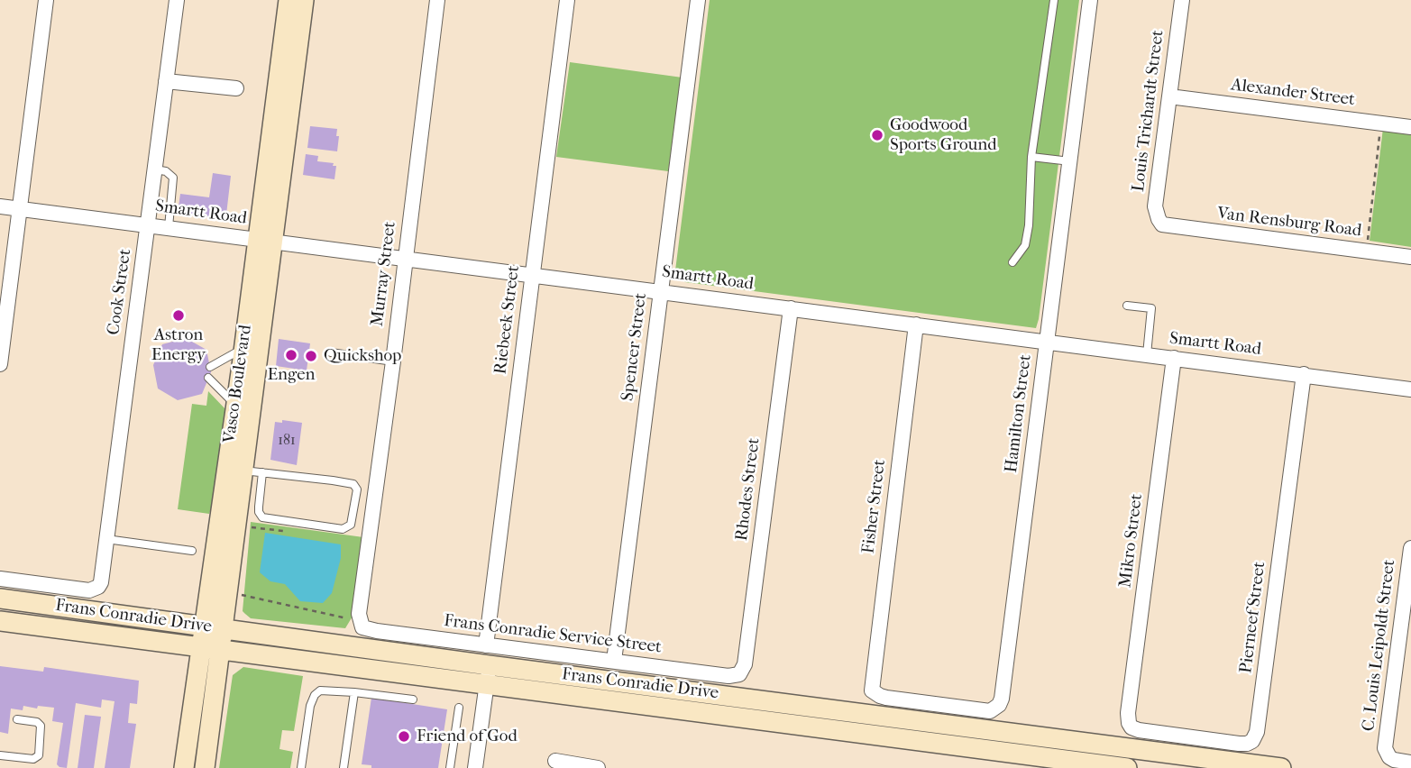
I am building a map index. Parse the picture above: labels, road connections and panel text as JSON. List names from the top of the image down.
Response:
{
  "streets": {
    "main road": ["Vasco Boulevard", "Frans Conradie Drive"],
    "street": [
      "Alexander Street",
      "Louis Trichardt Street",
      "Smartt Road",
      "Van Rensburg Road",
      "Murray Street",
      "Cook Street",
      "Riebeek Street",
      "Spencer Street",
      "Hamilton Street",
      "Rhodes Street",
      "Fisher Street",
      "Mikro Street",
      "Pierneef Street",
      "Frans Conradie Service Street",
      "C. Louis Leipoldt Street"
    ]
  },
  "crossings": [
    ["Alexander Street", "Louis Trichardt Street"],
    ["Louis Trichardt Street", "Van Rensburg Road"],
    ["Smartt Road", "Murray Street"],
    ["Smartt Road", "Cook Street"],
    ["Smartt Road", "Riebeek Street"],
    ["Smartt Road", "Spencer Street"],
    ["Smartt Road", "Vasco Boulevard"],
    ["Smartt Road", "Hamilton Street"],
    ["Smartt Road", "Rhodes Street"],
    ["Smartt Road", "Fisher Street"],
    ["Smartt Road", "Mikro Street"],
    ["Smartt Road", "Pierneef Street"],
    ["Murray Street", "Frans Conradie Service Street"],
    ["Riebeek Street", "Frans Conradie Service Street"],
    ["Spencer Street", "Frans Conradie Service Street"],
    ["Vasco Boulevard", "Frans Conradie Drive"],
    ["Hamilton Street", "Fisher Street"],
    ["Rhodes Street", "Frans Conradie Service Street"],
    ["Mikro Street", "Pierneef Street"]
  ],
  "places": [
    "Goodwood Sports Ground",
    "Astron Energy",
    "Engen",
    "Quickshop",
    "Friend of God"
  ],
  "house_numbers": ["181"]
}
